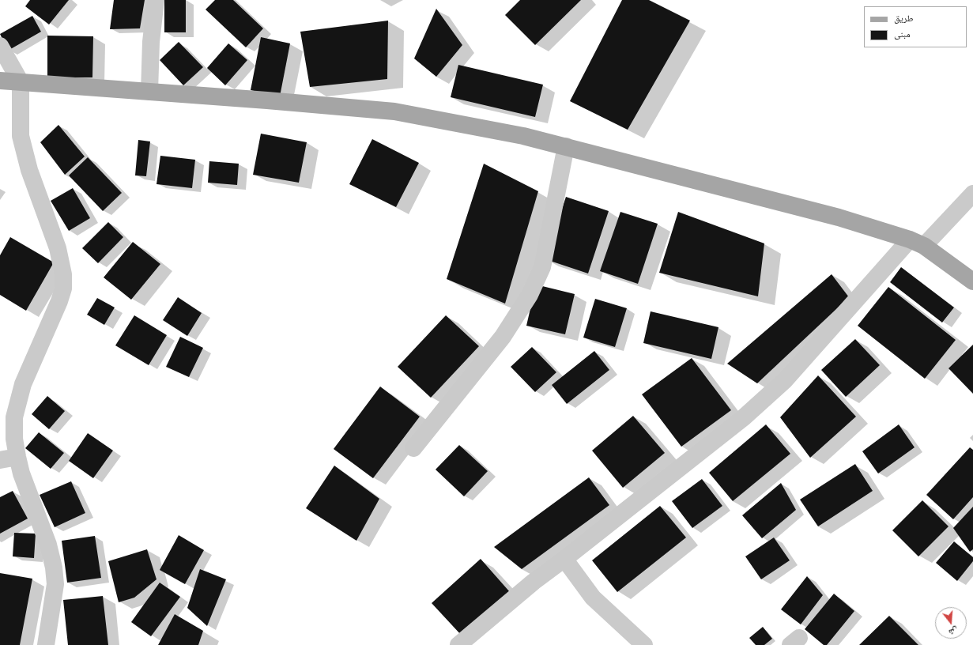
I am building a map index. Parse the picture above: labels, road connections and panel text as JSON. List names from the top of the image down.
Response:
{
  "legend": ["طريق", "مبنى"],
  "north": "bottom"
}
